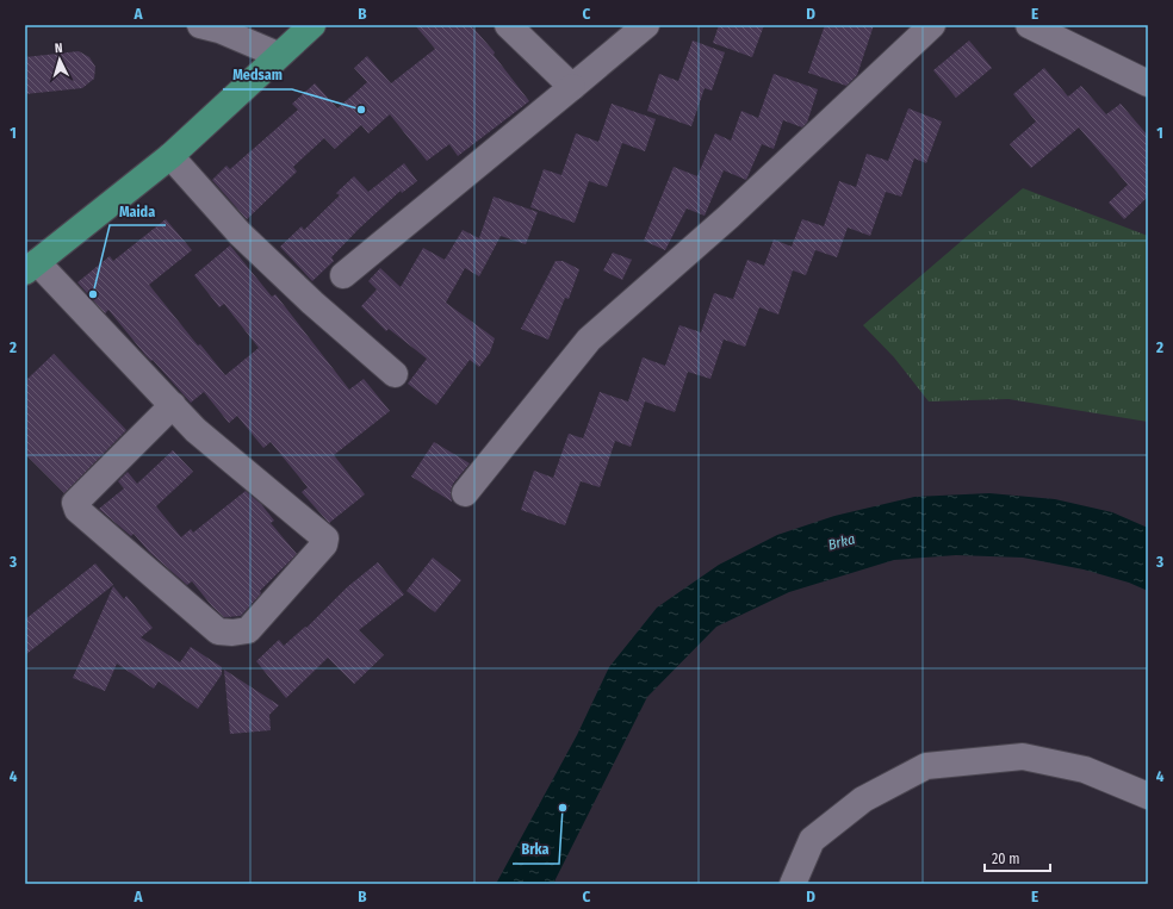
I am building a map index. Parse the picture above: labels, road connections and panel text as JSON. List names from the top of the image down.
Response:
{
  "water": ["Brka"],
  "places": ["Medsam", "Maida", "Brka"],
  "scale_bar": "20 m",
  "north": "top",
  "grid": {
    "columns": [
      "A",
      "B",
      "C",
      "D",
      "E"
    ],
    "rows": [
      "1",
      "2",
      "3",
      "4"
    ]
  }
}
